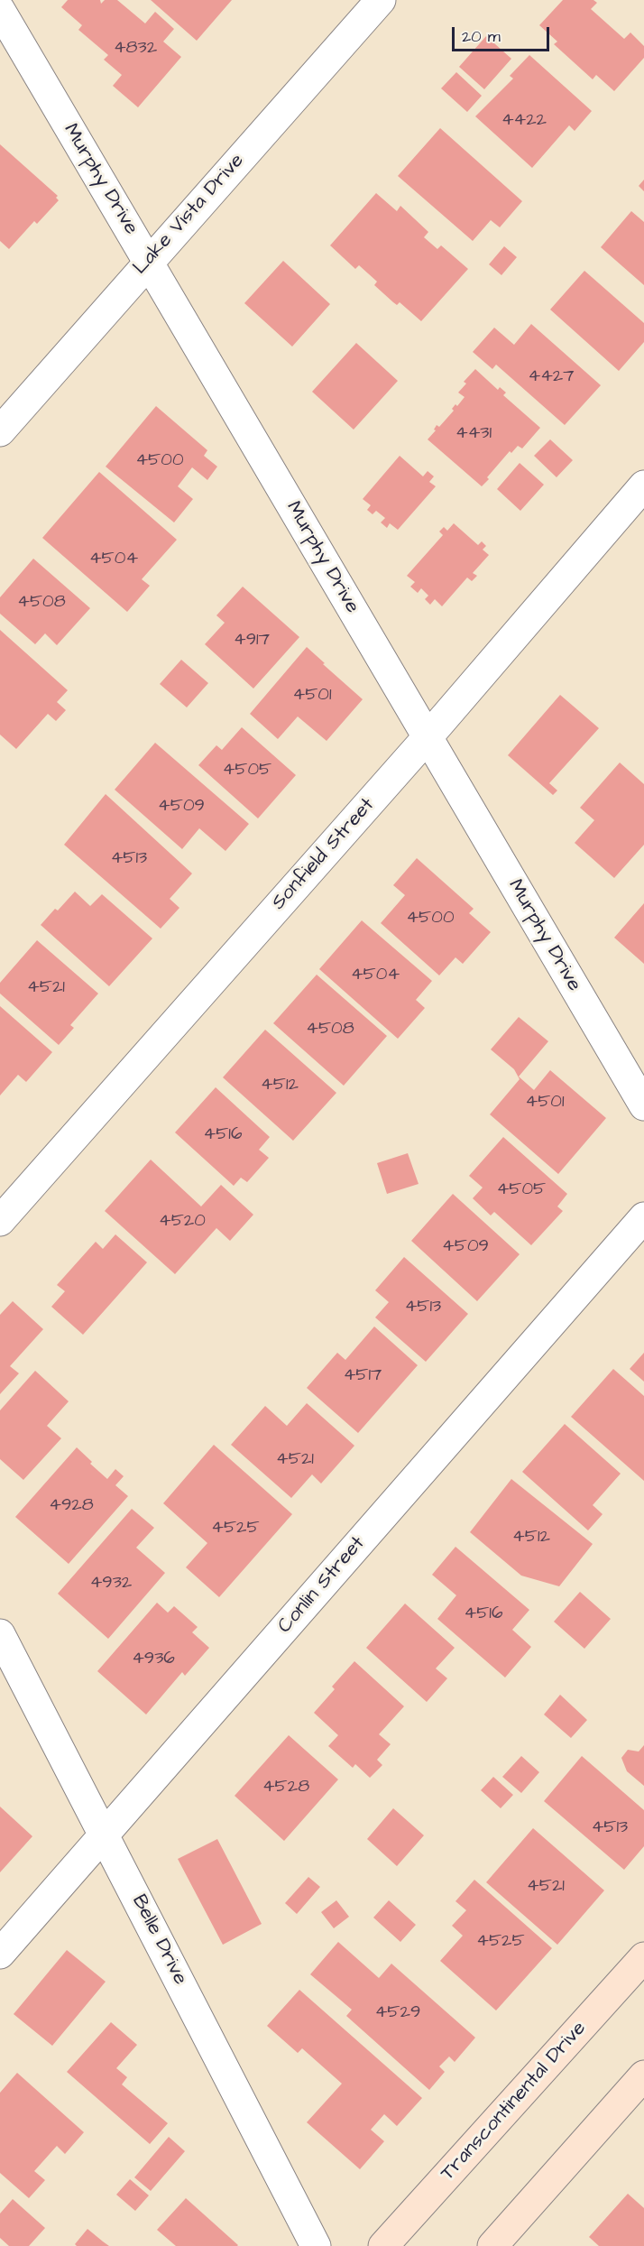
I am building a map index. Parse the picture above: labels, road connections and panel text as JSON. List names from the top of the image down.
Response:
{
  "streets": {
    "street": [
      "Murphy Drive",
      "Lake Vista Drive",
      "Sonfield Street",
      "Conlin Street",
      "Belle Drive",
      "Transcontinental Drive"
    ]
  },
  "crossings": [
    ["Murphy Drive", "Lake Vista Drive"],
    ["Murphy Drive", "Sonfield Street"],
    ["Conlin Street", "Belle Drive"]
  ],
  "house_numbers": [
    "4832",
    "4422",
    "4427",
    "4431",
    "4500",
    "4504",
    "4508",
    "4917",
    "4501",
    "4505",
    "4509",
    "4513",
    "4500",
    "4504",
    "4521",
    "4508",
    "4512",
    "4501",
    "4516",
    "4505",
    "4520",
    "4509",
    "4513",
    "4517",
    "4521",
    "4928",
    "4525",
    "4512",
    "4932",
    "4516",
    "4936",
    "4528",
    "4513",
    "4521",
    "4525",
    "4529"
  ],
  "scale_bar": "20 m"
}
